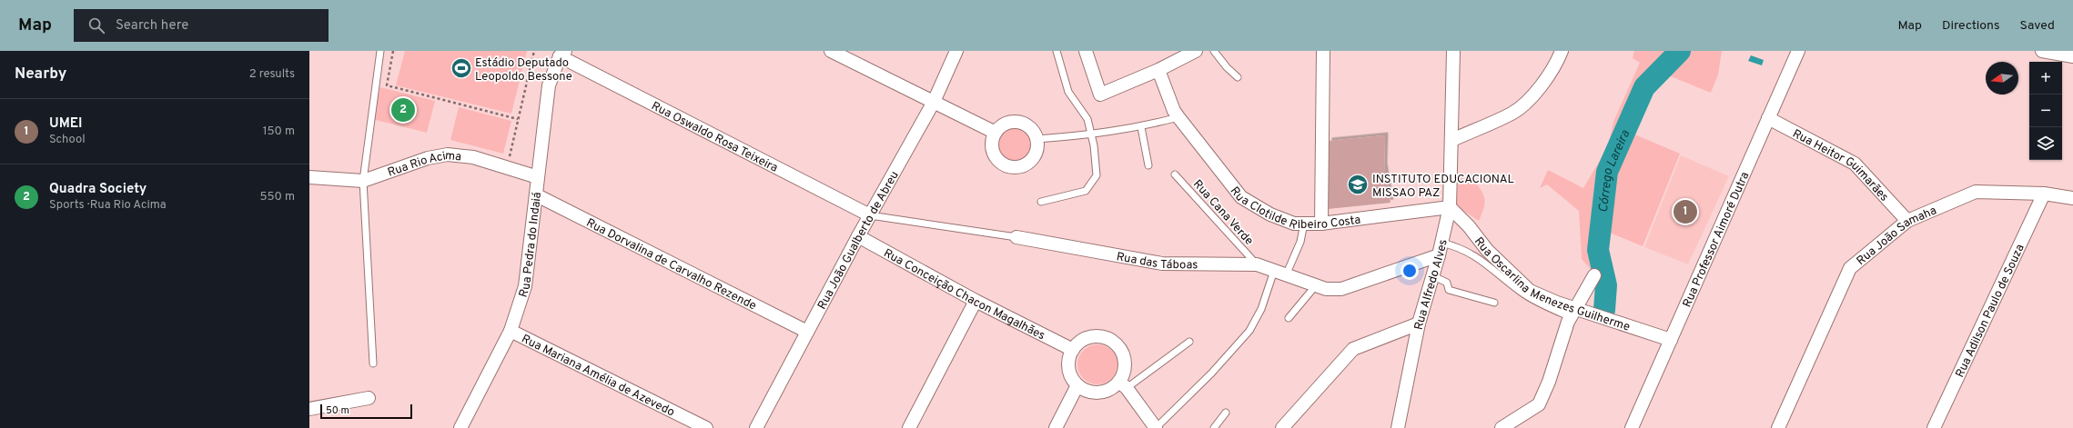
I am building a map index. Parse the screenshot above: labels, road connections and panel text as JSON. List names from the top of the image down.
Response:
{
  "streets": {
    "street": [
      "Rua Oswaldo Rosa Teixeira",
      "Rua Rio Acima",
      "Rua Heitor Guimarães",
      "Rua Clotilde Ribeiro Costa",
      "Rua João Samaha",
      "Rua Professor Aimoré Dutra",
      "Rua João Gualberto de Abreu",
      "Rua Pedra do Indaiá",
      "Rua das Táboas",
      "Rua Dorvalina de Carvalho Rezende",
      "Rua Oscarlina Menezes Guilherme",
      "Rua Alfredo Alves",
      "Rua Conceição Chacon Magalhães",
      "Rua Adilson Paulo de Souza",
      "Rua Mariana Amélia de Azevedo"
    ],
    "lane": ["Rua Cana Verde"]
  },
  "crossings": [
    ["Rua Oswaldo Rosa Teixeira", "Rua João Gualberto de Abreu"],
    ["Rua Oswaldo Rosa Teixeira", "Rua Pedra do Indaiá"],
    ["Rua Oswaldo Rosa Teixeira", "Rua das Táboas"],
    ["Rua Rio Acima", "Rua Pedra do Indaiá"],
    ["Rua Heitor Guimarães", "Rua João Samaha"],
    ["Rua Heitor Guimarães", "Rua Professor Aimoré Dutra"],
    ["Rua Clotilde Ribeiro Costa", "Rua Oscarlina Menezes Guilherme"],
    ["Rua Clotilde Ribeiro Costa", "Rua Alfredo Alves"],
    ["Rua Cana Verde", "Rua das Táboas"],
    ["Rua João Samaha", "Rua Adilson Paulo de Souza"],
    ["Rua Professor Aimoré Dutra", "Rua Oscarlina Menezes Guilherme"],
    ["Rua João Gualberto de Abreu", "Rua das Táboas"],
    ["Rua João Gualberto de Abreu", "Rua Dorvalina de Carvalho Rezende"],
    ["Rua João Gualberto de Abreu", "Rua Conceição Chacon Magalhães"],
    ["Rua Pedra do Indaiá", "Rua Dorvalina de Carvalho Rezende"],
    ["Rua Pedra do Indaiá", "Rua Mariana Amélia de Azevedo"],
    ["Rua das Táboas", "Rua Alfredo Alves"],
    ["Rua Oscarlina Menezes Guilherme", "Rua Alfredo Alves"]
  ],
  "water": ["Córrego Lareira"],
  "places": {
    "sports": ["Estádio Deputado Leopoldo Bessone"],
    "school or university": ["INSTITUTO EDUCACIONAL MISSAO PAZ"]
  },
  "scale_bar": "50 m",
  "north": "left",
  "page": {
    "header": "Map",
    "search": "Search here",
    "nav": ["Map", "Directions", "Saved"],
    "heading": ["Nearby", "2 results"],
    "map_buttons": ["+", "−"],
    "pins": ["2", "1"],
    "list": [
      {
        "mark": "1",
        "name": "UMEI",
        "note": "School",
        "value": "150 m"
      },
      {
        "mark": "2",
        "name": "Quadra Society",
        "note": "Sports · Rua Rio Acima",
        "value": "550 m"
      }
    ],
    "scale": "50 m"
  }
}
